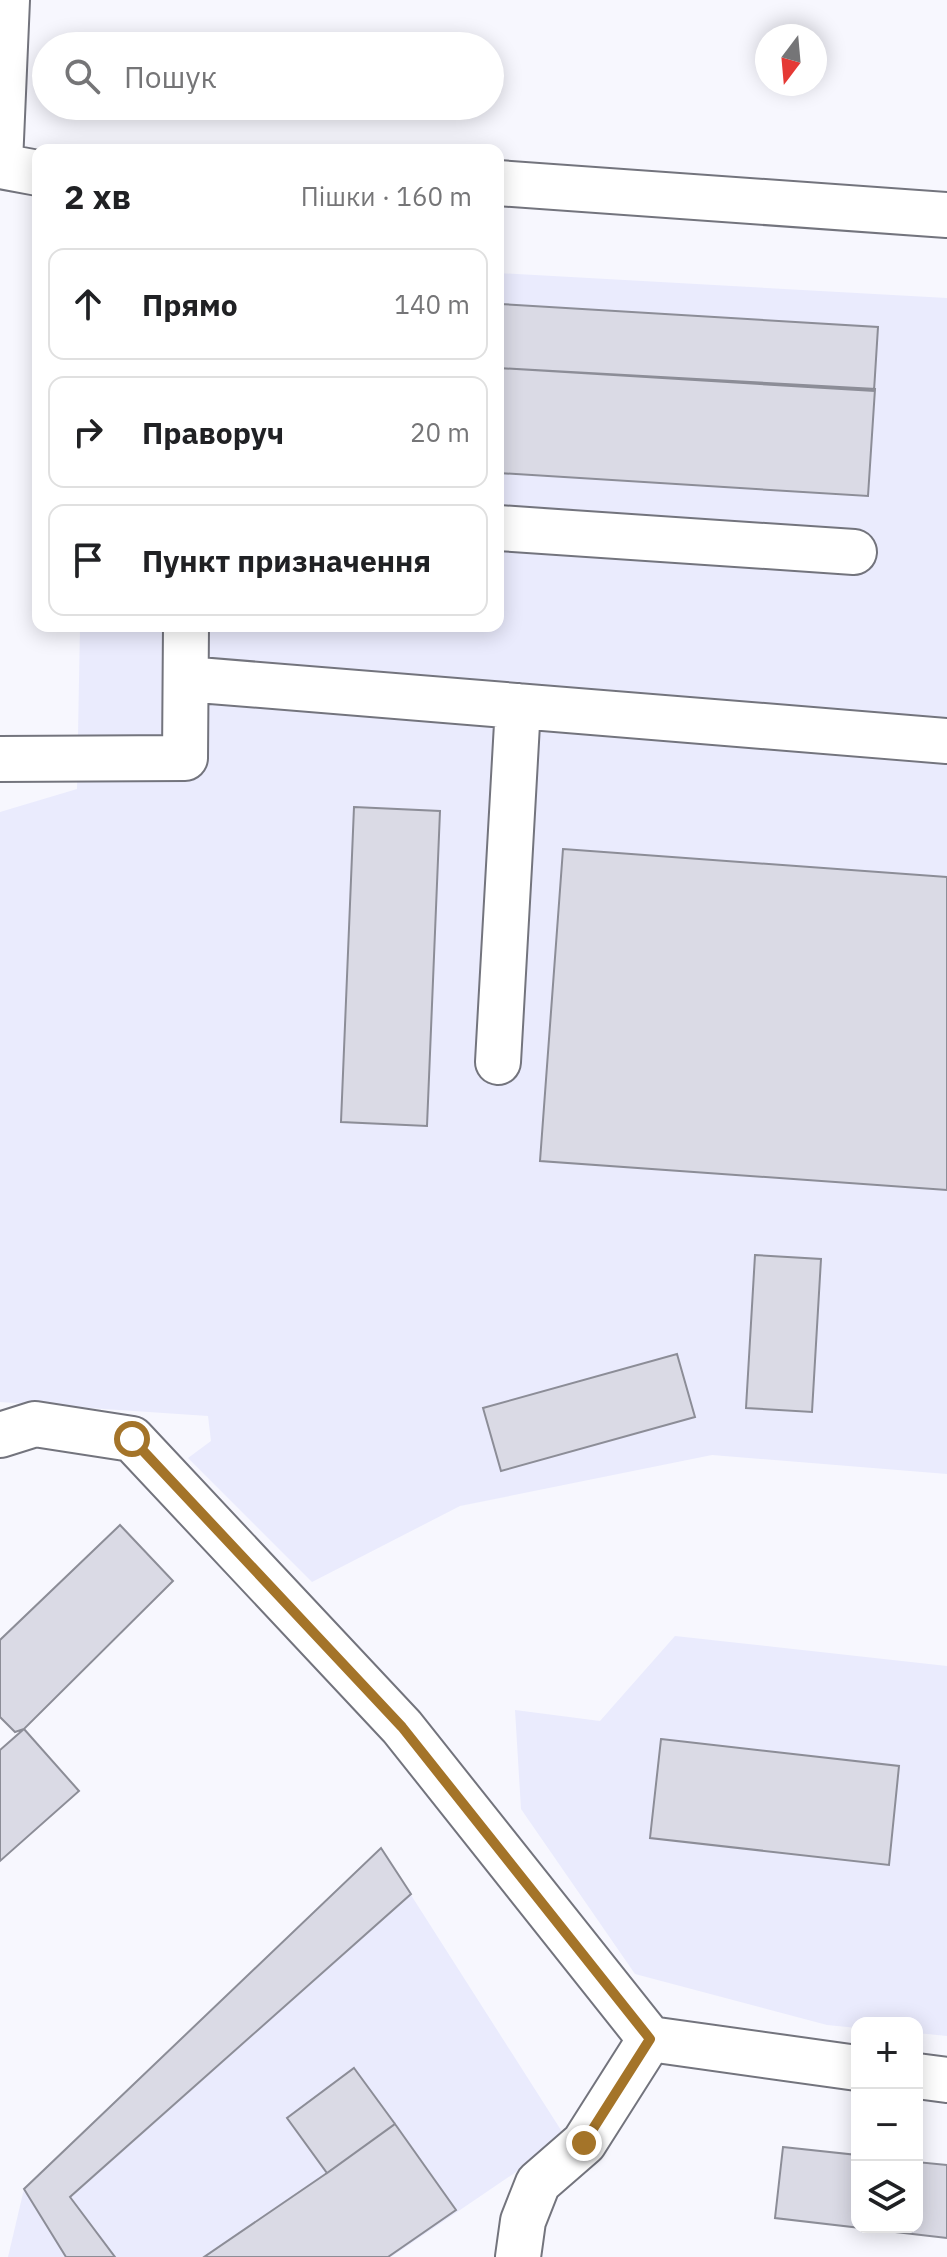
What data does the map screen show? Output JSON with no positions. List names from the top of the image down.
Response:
{
  "north": "bottom",
  "page": {
    "search": "Пошук",
    "heading": ["2 хв", "Пішки · 160 m"],
    "list": [
      ["Прямо", "140 m"],
      ["Праворуч", "20 m"],
      "Пункт призначення"
    ],
    "map_buttons": ["+", "−"]
  }
}
